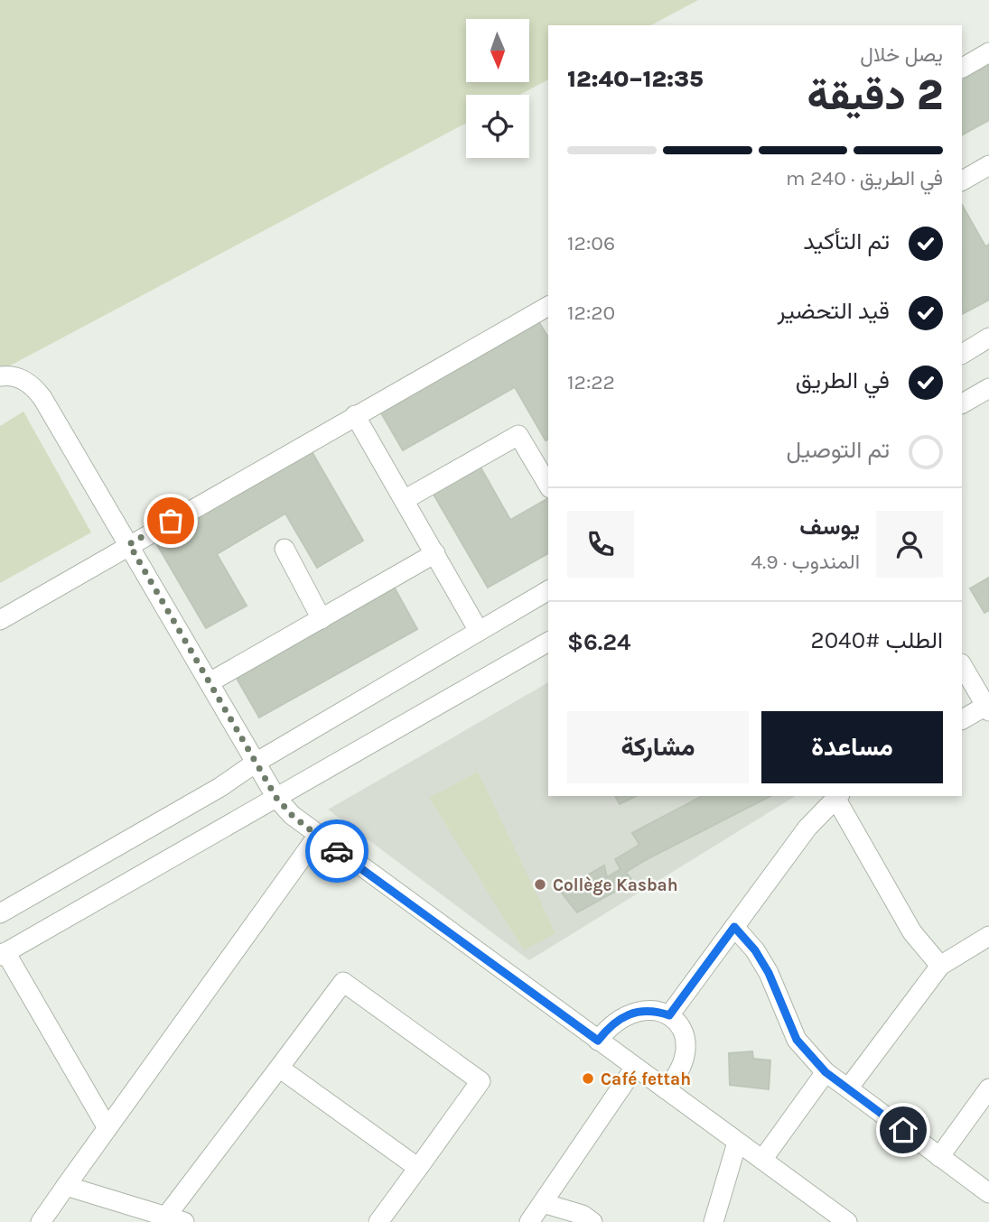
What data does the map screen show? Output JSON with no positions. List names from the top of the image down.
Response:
{
  "places": ["Collège Kasbah", "Café fettah"],
  "north": "bottom",
  "page": {
    "heading": ["2 دقيقة", "يصل خلال", "12:35–12:40"],
    "panel": [
      "يوسف",
      "المندوب · 4.9",
      "الطلب #2040",
      "$6.24"
    ],
    "bar": "في الطريق · 240 m",
    "list": [
      ["تم التأكيد", "12:06"],
      ["قيد التحضير", "12:20"],
      ["في الطريق", "12:22"],
      "تم التوصيل"
    ],
    "buttons": ["مساعدة", "مشاركة"]
  }
}
